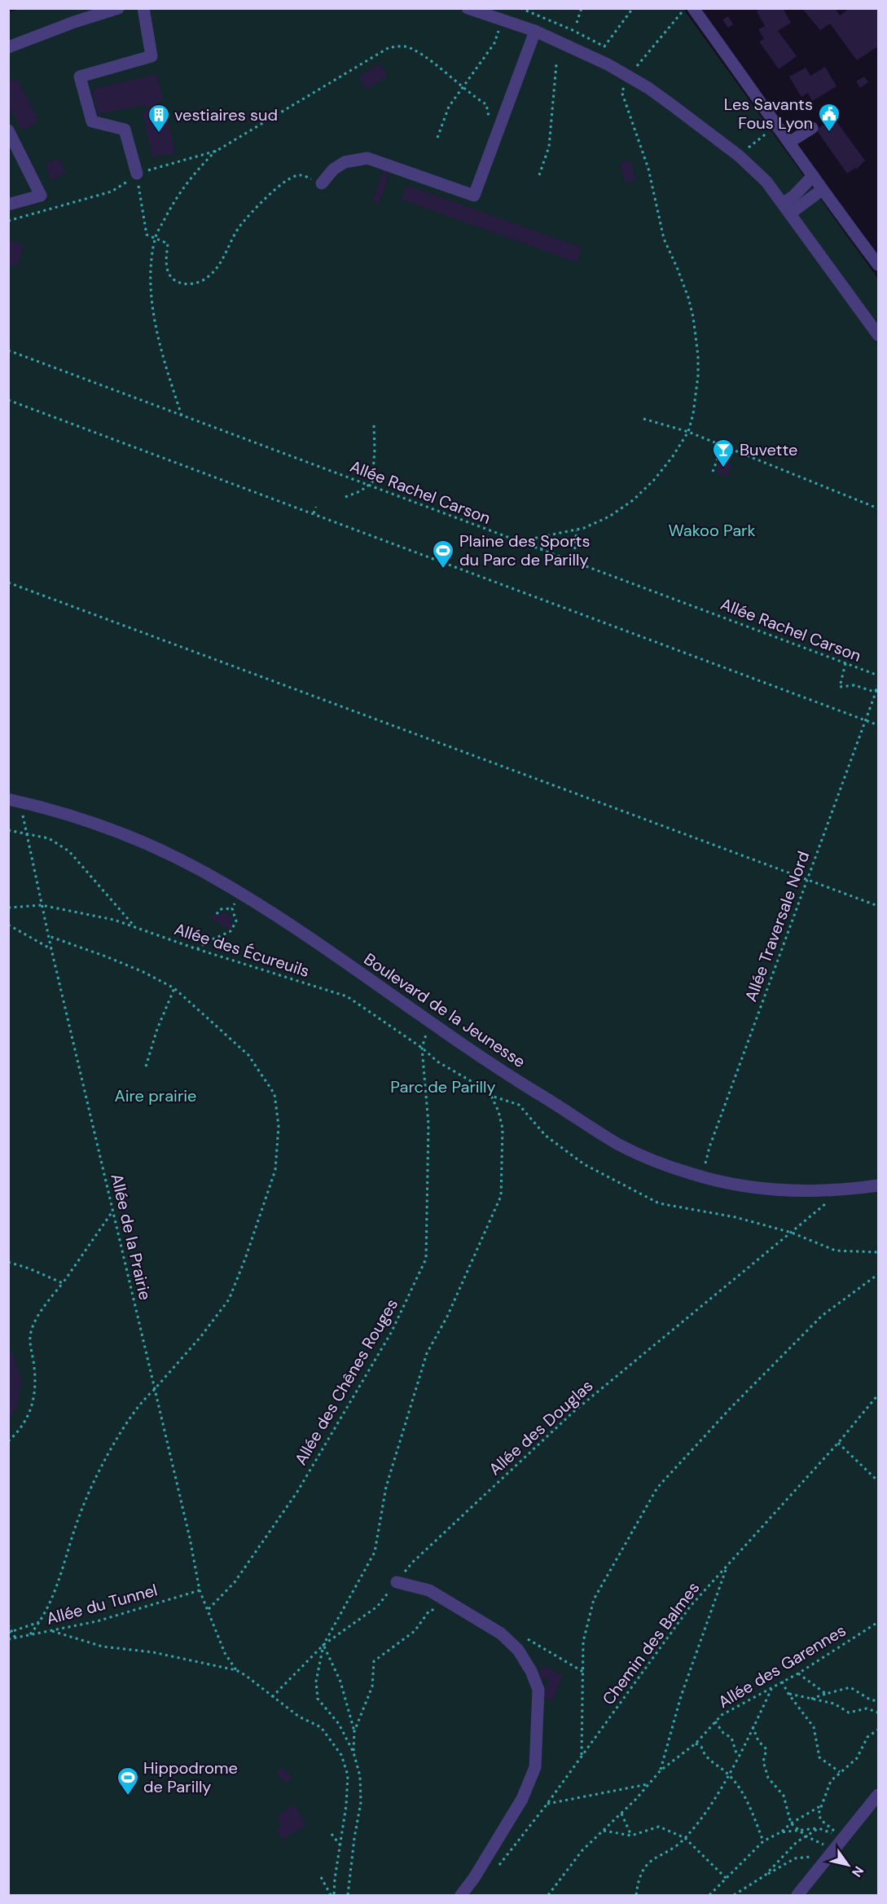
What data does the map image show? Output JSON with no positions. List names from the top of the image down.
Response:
{
  "streets": {
    "street": ["Boulevard de la Jeunesse"],
    "path": [
      "Allée Rachel Carson",
      "Allée Traversale Nord",
      "Allée des Écureuils",
      "Allée de la Prairie",
      "Allée des Chênes Rouges",
      "Allée des Douglas",
      "Allée du Tunnel",
      "Chemin des Balmes",
      "Allée des Garennes"
    ]
  },
  "crossings": [
    ["Allée Traversale Nord", "Boulevard de la Jeunesse"],
    ["Allée des Écureuils", "Allée de la Prairie"],
    ["Allée des Écureuils", "Allée des Chênes Rouges"],
    ["Boulevard de la Jeunesse", "Allée de la Prairie"],
    ["Boulevard de la Jeunesse", "Allée des Chênes Rouges"],
    ["Boulevard de la Jeunesse", "Allée des Douglas"],
    ["Allée de la Prairie", "Allée des Chênes Rouges"],
    ["Allée de la Prairie", "Allée du Tunnel"]
  ],
  "parks": ["Wakoo Park", "Parc de Parilly", "Aire prairie"],
  "places": {
    "public building": ["Les Savants Fous Lyon"],
    "building": ["vestiaires sud"],
    "bar": ["Buvette"],
    "sports": ["Plaine des Sports du Parc de Parilly", "Hippodrome de Parilly"]
  },
  "north": "bottom right"
}
